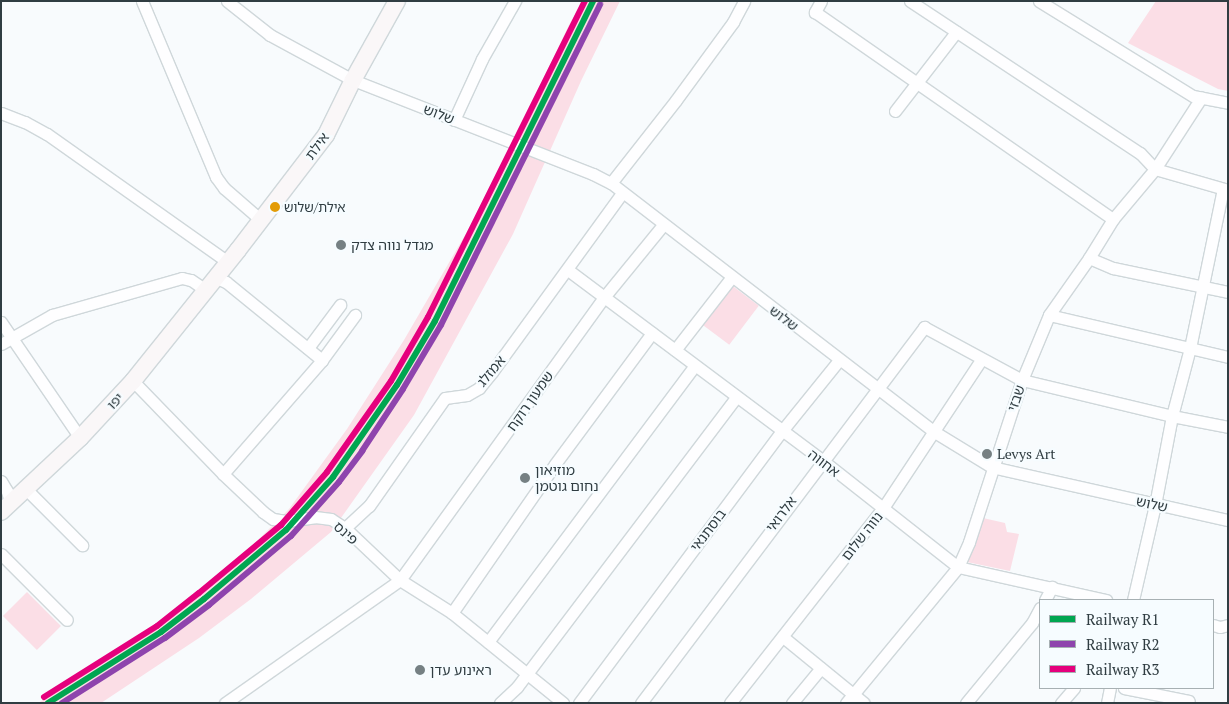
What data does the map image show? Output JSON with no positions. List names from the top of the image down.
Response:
{
  "streets": {
    "street": [
      "שלוש",
      "אילת",
      "אמזלג",
      "שבזי",
      "יפו",
      "שמעון רוקח",
      "אחווה",
      "אלרואי",
      "בוסתנאי",
      "פינס",
      "נווה שלום"
    ]
  },
  "crossings": [
    ["שלוש", "אילת"],
    ["שלוש", "אמזלג"],
    ["שלוש", "שבזי"],
    ["שלוש", "שמעון רוקח"],
    ["שלוש", "אלרואי"],
    ["שלוש", "בוסתנאי"],
    ["שלוש", "נווה שלום"],
    ["אילת", "יפו"],
    ["אמזלג", "אחווה"],
    ["אמזלג", "פינס"],
    ["שבזי", "אחווה"],
    ["יפו", "פינס"],
    ["שמעון רוקח", "אחווה"],
    ["שמעון רוקח", "פינס"],
    ["אחווה", "אלרואי"],
    ["אחווה", "בוסתנאי"],
    ["אחווה", "נווה שלום"],
    ["אלרואי", "נווה שלום"]
  ],
  "places": [
    "אילת/שלוש",
    "מגדל נווה צדק",
    "Levys Art",
    "מוזיאון נחום גוטמן",
    "ראינוע עדן"
  ],
  "lines": ["rail line R1", "rail line R3", "rail line R2"],
  "legend": ["Railway R1", "Railway R2", "Railway R3"]
}
